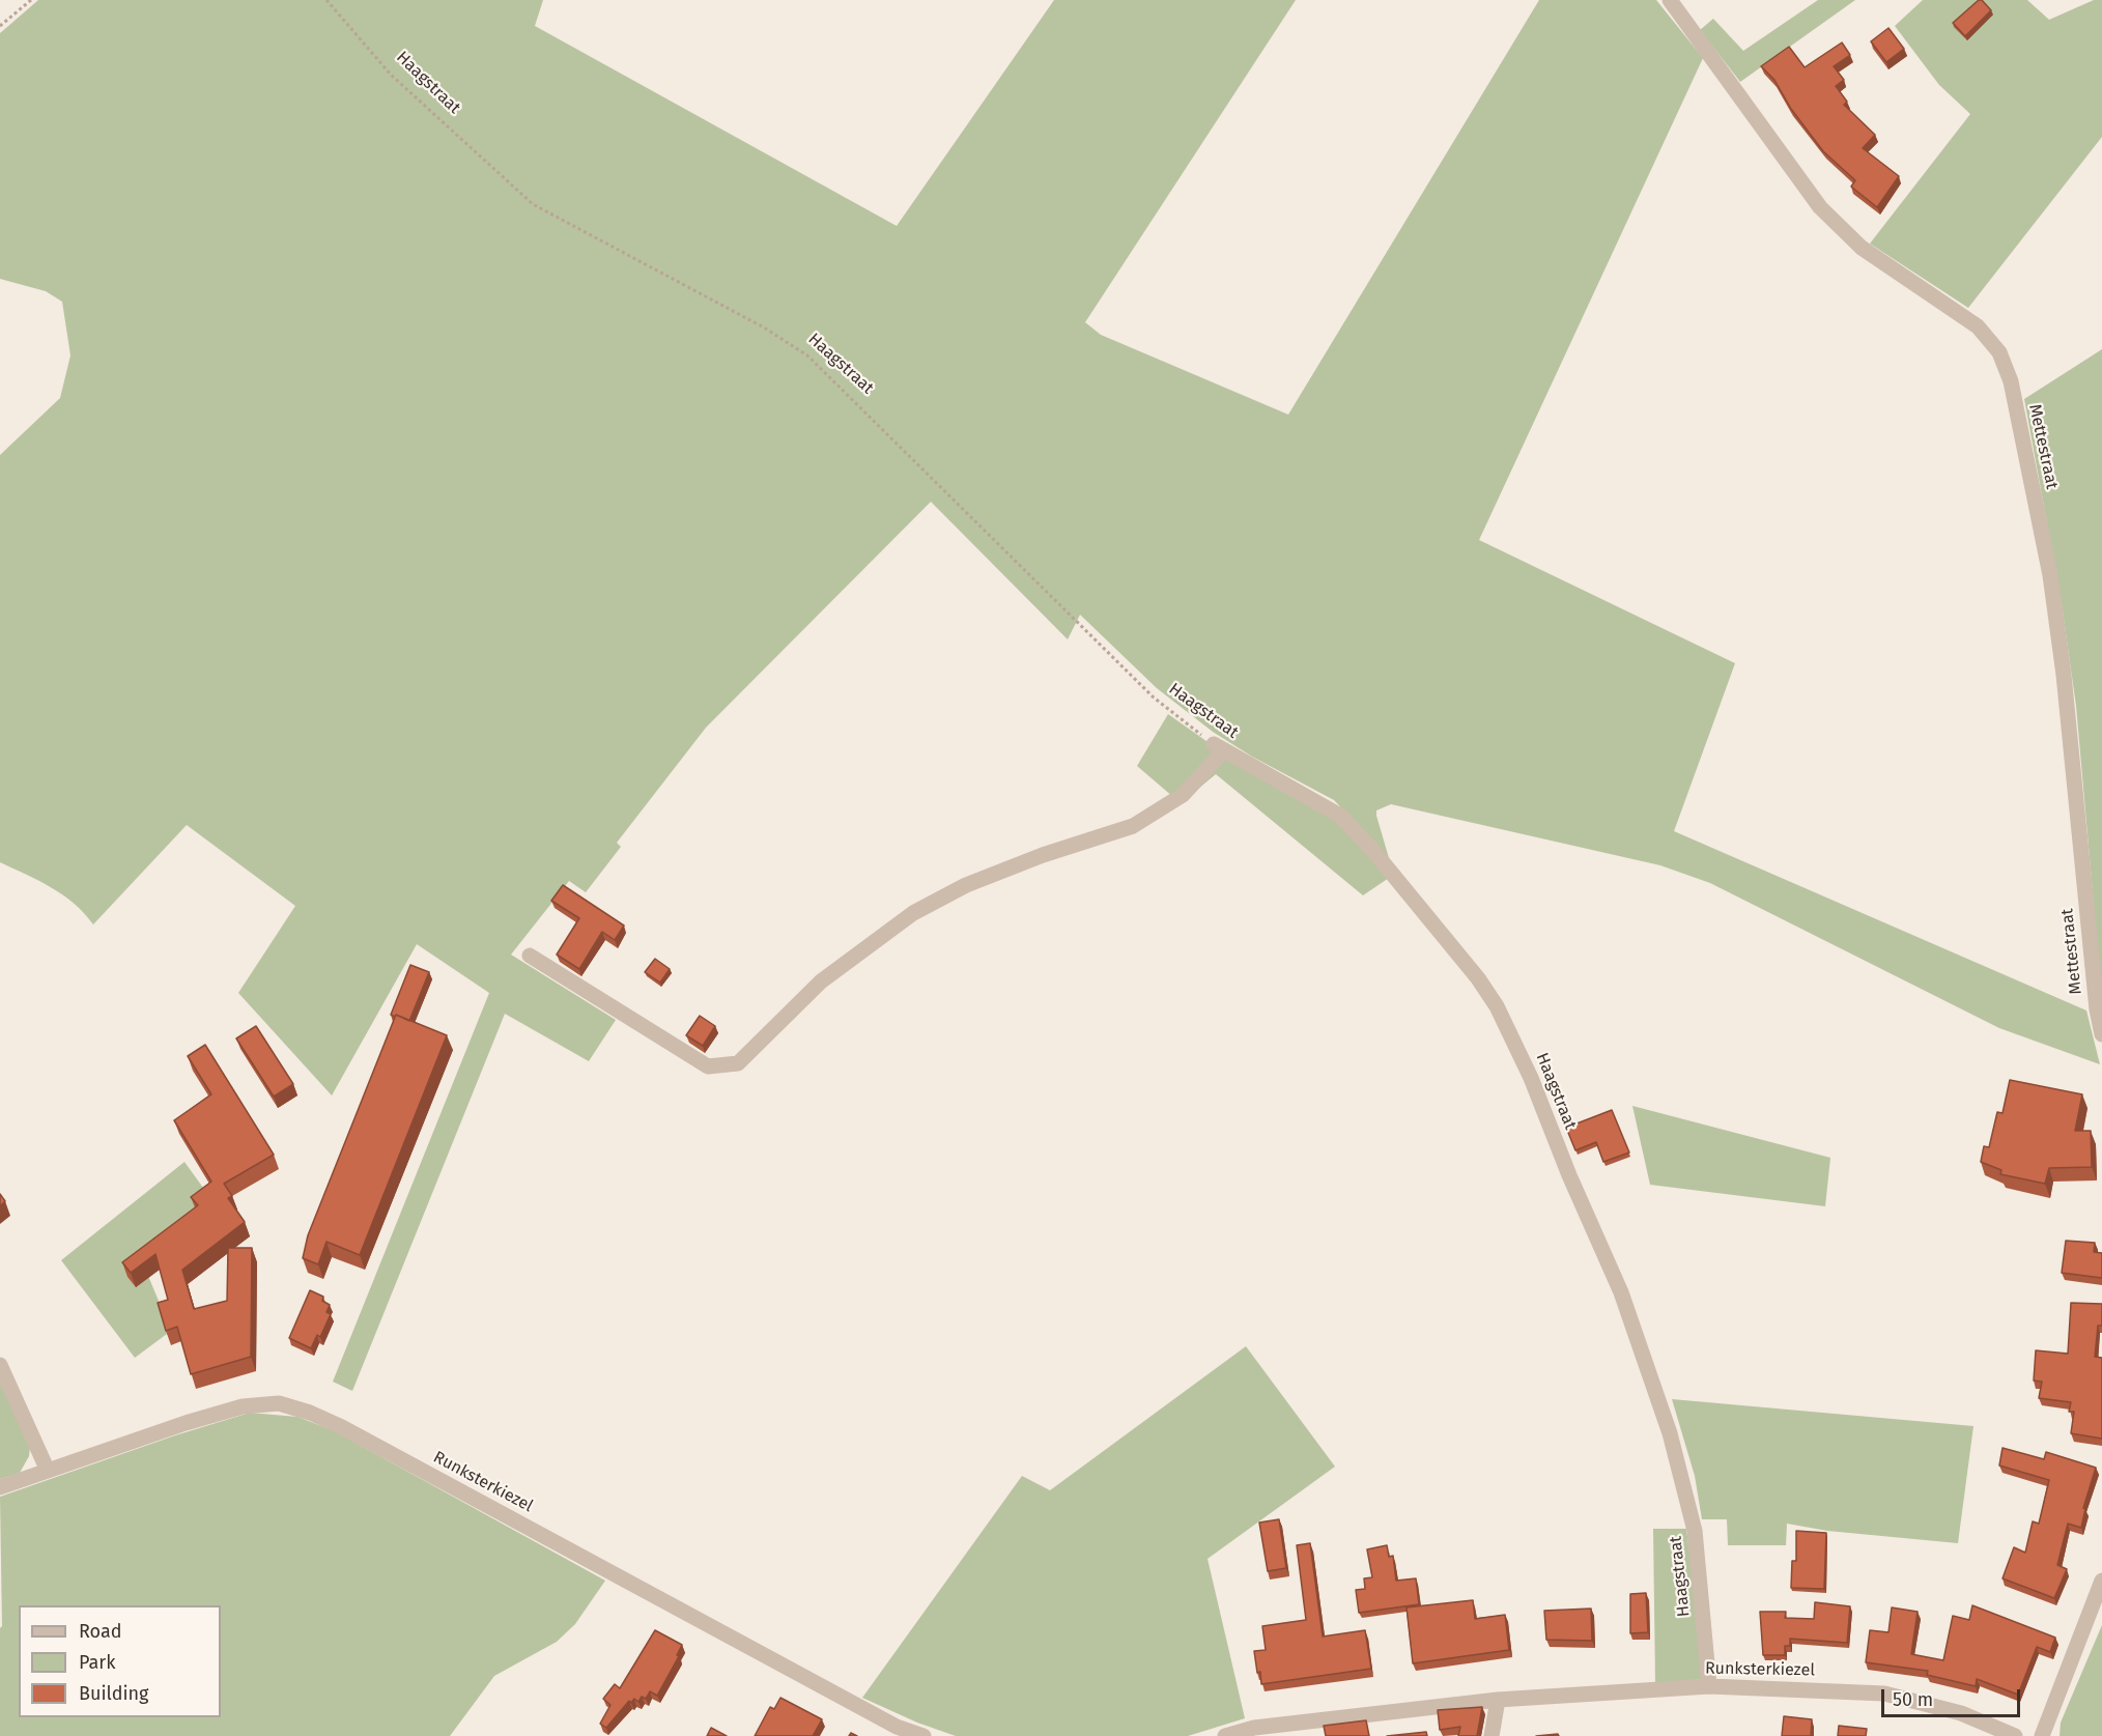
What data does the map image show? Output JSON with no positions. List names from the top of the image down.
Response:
{
  "streets": {
    "street": ["Haagstraat", "Mettestraat", "Runksterkiezel"]
  },
  "crossings": [
    ["Haagstraat", "Runksterkiezel"]
  ],
  "legend": ["Road", "Park", "Building"],
  "scale_bar": "50 m"
}
